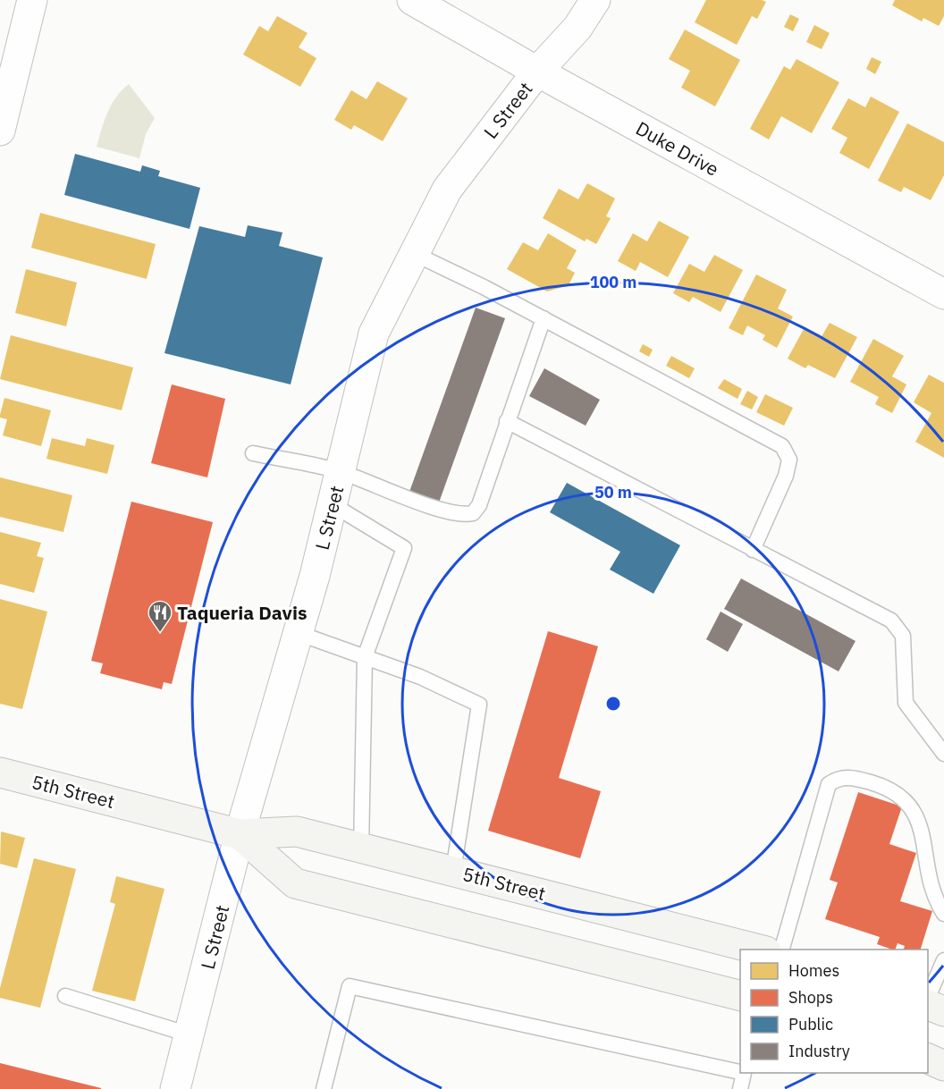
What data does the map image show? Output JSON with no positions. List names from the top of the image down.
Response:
{
  "streets": {
    "main road": ["5th Street"],
    "street": ["L Street", "Duke Drive"]
  },
  "crossings": [
    ["L Street", "Duke Drive"],
    ["L Street", "5th Street"]
  ],
  "places": {
    "restaurant": ["Taqueria Davis"]
  },
  "legend": [
    "Homes",
    "Shops",
    "Public",
    "Industry"
  ],
  "rings": ["100 m", "50 m"]
}
